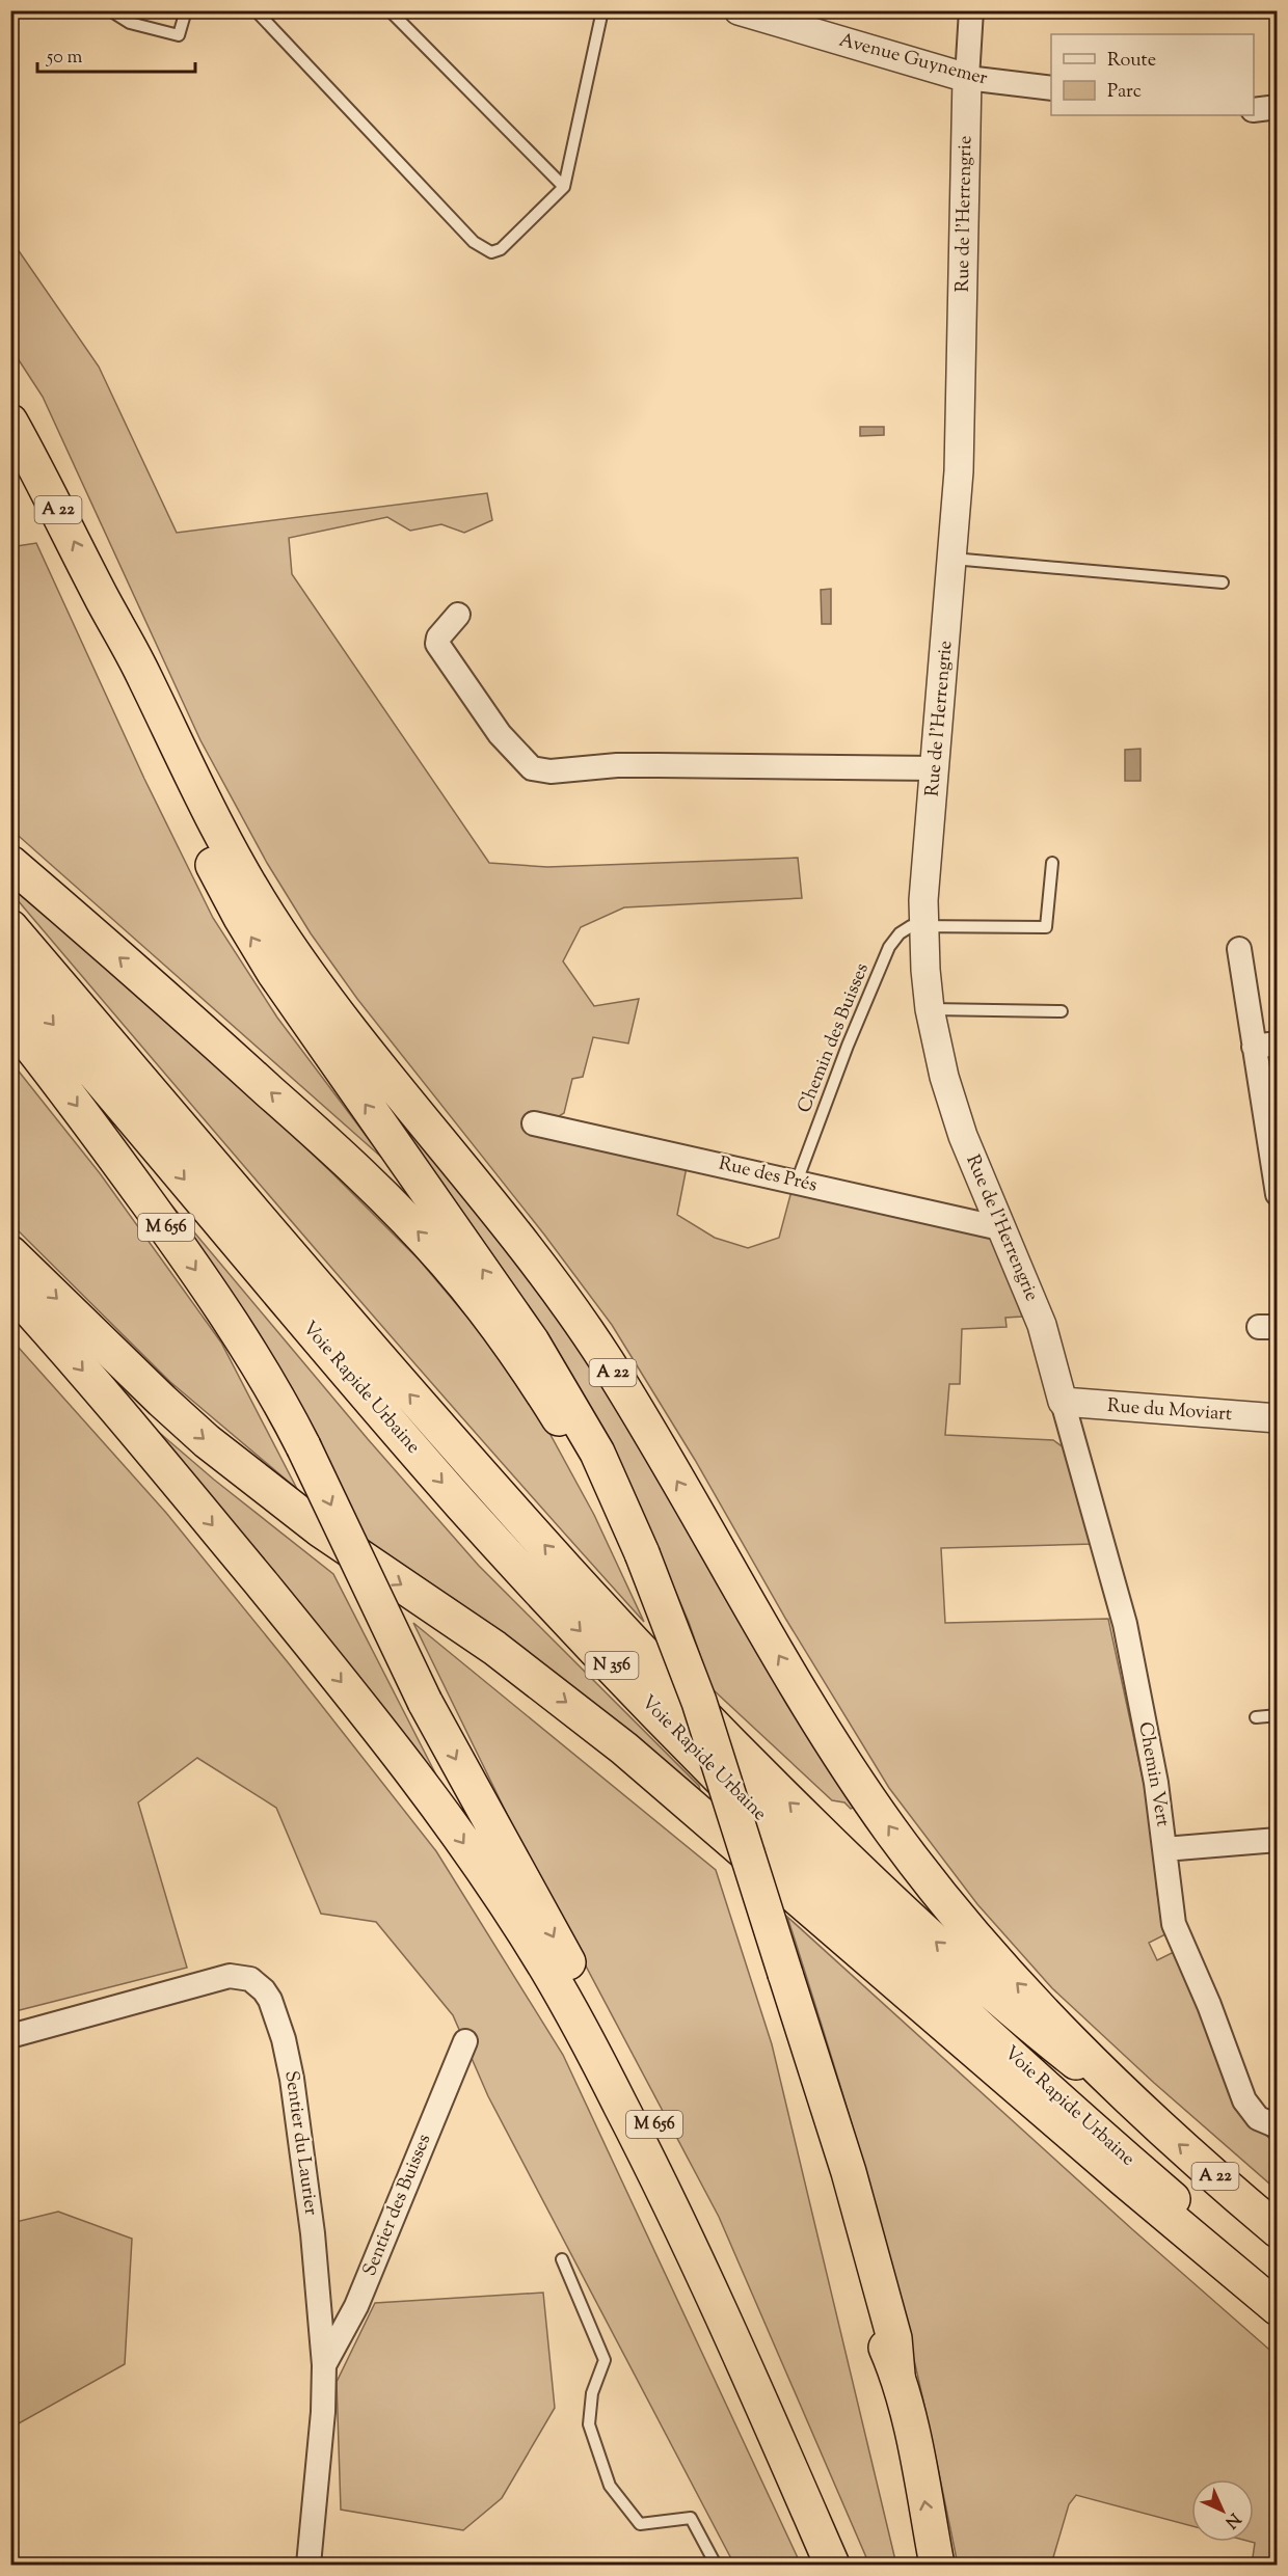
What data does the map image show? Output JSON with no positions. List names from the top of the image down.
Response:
{
  "streets": {
    "highway": [
      "A 22",
      "M 656",
      "Voie Rapide Urbaine",
      "N 356"
    ],
    "street": [
      "Avenue Guynemer",
      "Rue de l'Herrengrie",
      "Rue des Prés",
      "Rue du Moviart",
      "Chemin Vert",
      "Sentier du Laurier",
      "Sentier des Buisses"
    ],
    "lane": ["Chemin des Buisses"]
  },
  "crossings": [
    ["Avenue Guynemer", "Rue de l'Herrengrie"],
    ["Rue de l'Herrengrie", "Chemin des Buisses"],
    ["Rue de l'Herrengrie", "Rue des Prés"],
    ["Rue de l'Herrengrie", "Rue du Moviart"],
    ["Rue de l'Herrengrie", "Chemin Vert"],
    ["A 22", "Voie Rapide Urbaine"],
    ["Chemin des Buisses", "Rue des Prés"],
    ["Rue du Moviart", "Chemin Vert"],
    ["Sentier du Laurier", "Sentier des Buisses"]
  ],
  "legend": ["Route", "Parc"],
  "scale_bar": "50 m",
  "north": "bottom right"
}
